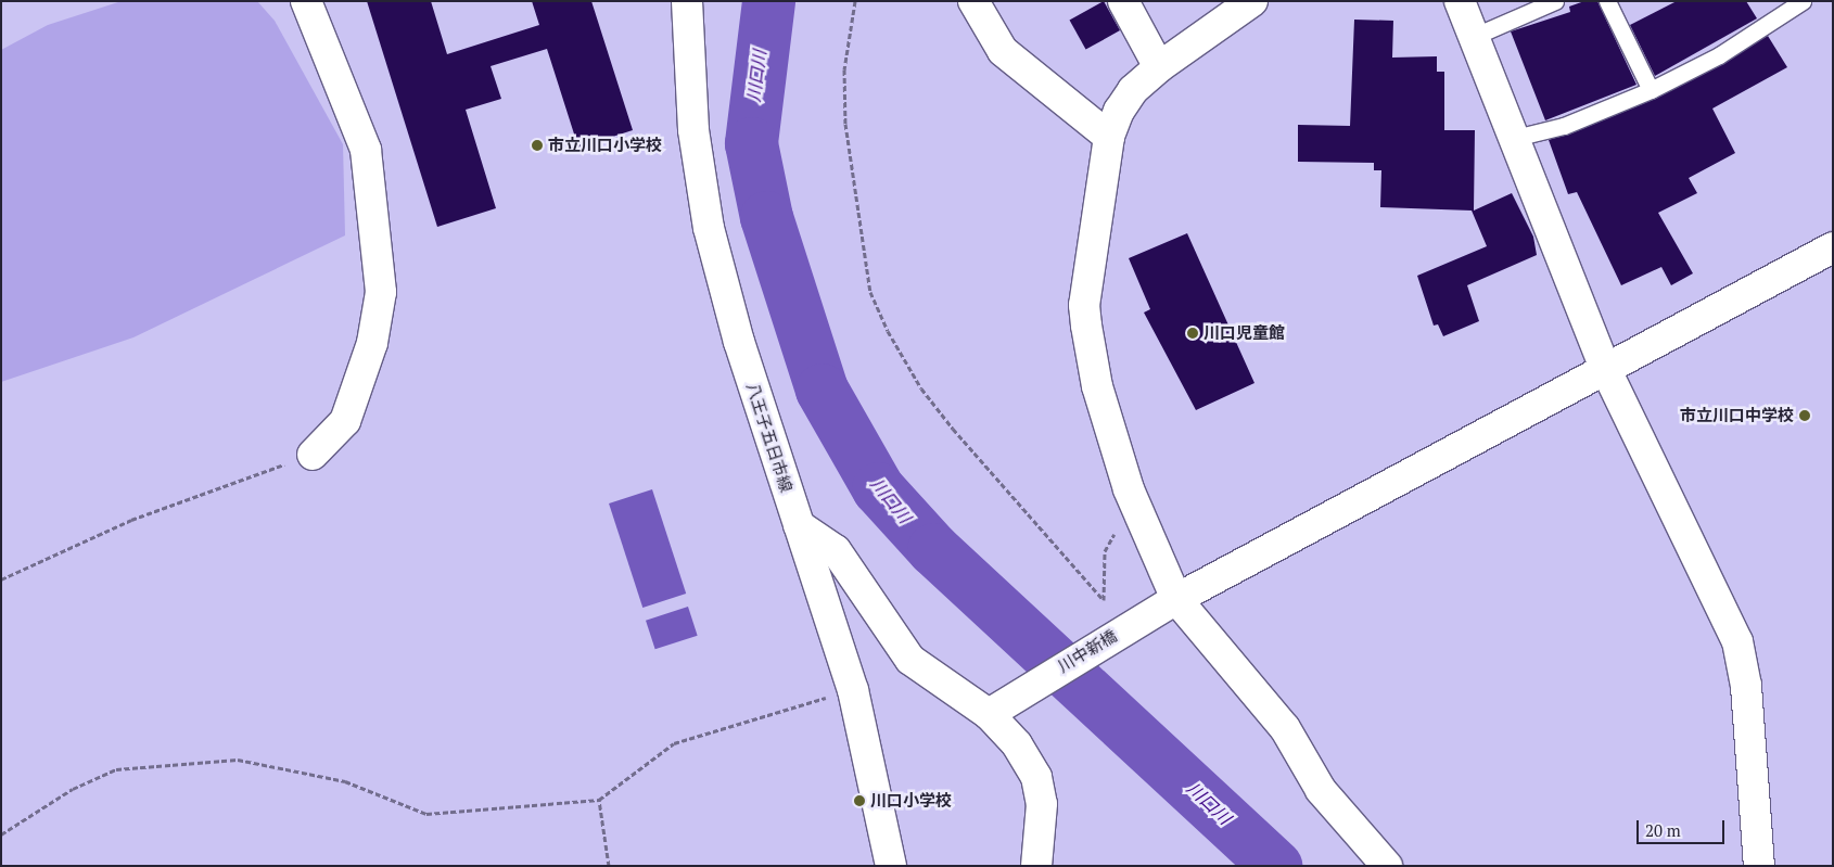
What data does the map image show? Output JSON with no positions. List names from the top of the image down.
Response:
{
  "streets": {
    "street": ["八王子五日市線", "川中新橋"]
  },
  "water": ["川口川"],
  "places": [
    "市立川口小学校",
    "川口児童館",
    "市立川口中学校",
    "川口小学校"
  ],
  "scale_bar": "20 m"
}
